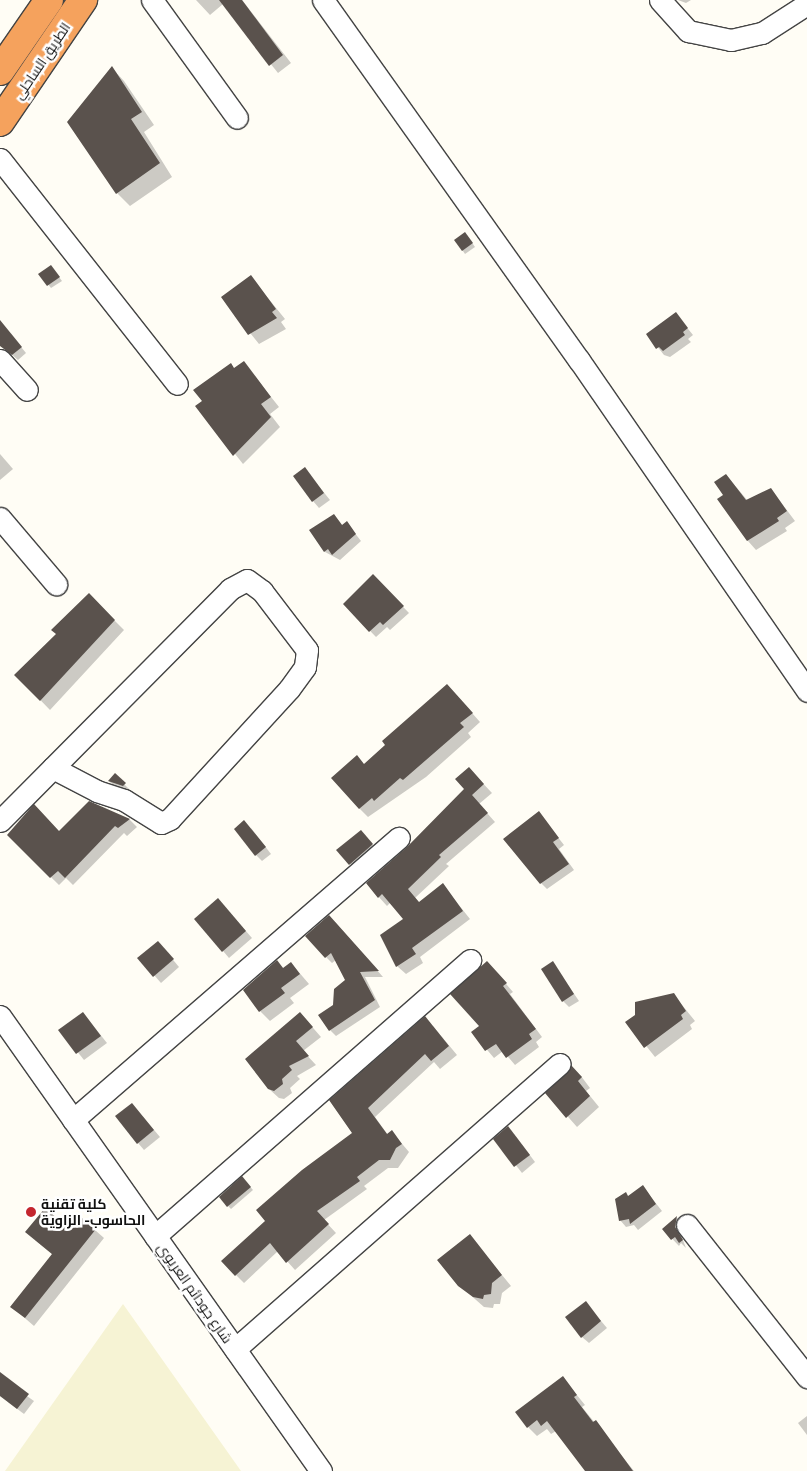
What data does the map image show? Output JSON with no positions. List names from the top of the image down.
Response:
{
  "streets": {
    "highway": ["الطريق الساحلي"],
    "street": ["شارع جودائم العريوي"]
  },
  "places": ["كلية تقنية الحاسوب- الزاوية"]
}
